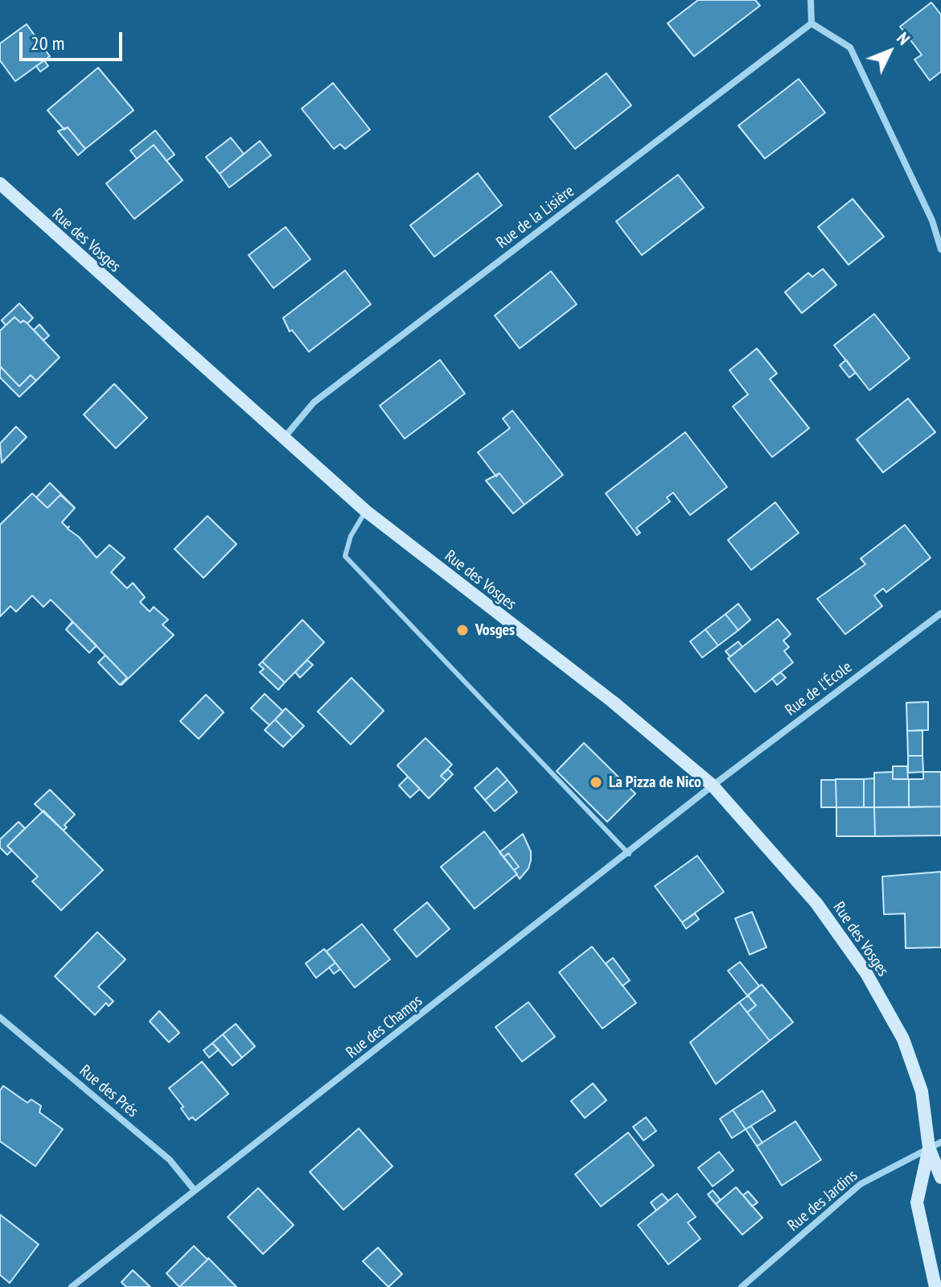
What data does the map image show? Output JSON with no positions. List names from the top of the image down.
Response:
{
  "streets": {
    "main road": ["Rue des Vosges"],
    "street": [
      "Rue de la Lisière",
      "Rue de l'École",
      "Rue des Champs",
      "Rue des Prés",
      "Rue des Jardins"
    ]
  },
  "crossings": [
    ["Rue de la Lisière", "Rue des Vosges"],
    ["Rue des Vosges", "Rue de l'École"],
    ["Rue des Vosges", "Rue des Champs"],
    ["Rue des Vosges", "Rue des Jardins"],
    ["Rue de l'École", "Rue des Champs"],
    ["Rue des Champs", "Rue des Prés"]
  ],
  "places": ["Vosges", "La Pizza de Nico"],
  "scale_bar": "20 m",
  "north": "top right"
}
